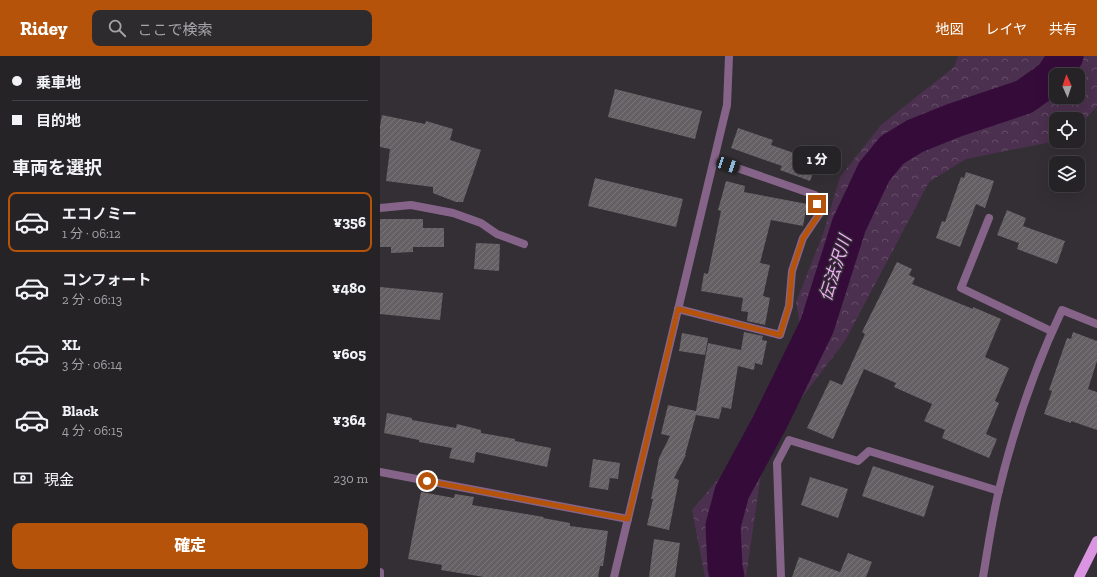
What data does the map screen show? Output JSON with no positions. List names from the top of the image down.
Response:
{
  "water": ["伝法沢川"],
  "north": "top",
  "page": {
    "header": "Ridey",
    "search": "ここで検索",
    "nav": ["地図", "レイヤ", "共有"],
    "banner": ["乗車地", "目的地"],
    "heading": "車両を選択",
    "bubble": "1 分",
    "list": [
      {
        "name": "エコノミー",
        "note": "1 分 · 06:12",
        "value": "¥356"
      },
      {
        "name": "コンフォート",
        "note": "2 分 · 06:13",
        "value": "¥480"
      },
      {
        "name": "XL",
        "note": "3 分 · 06:14",
        "value": "¥605"
      },
      {
        "name": "Black",
        "note": "4 分 · 06:15",
        "value": "¥364"
      }
    ],
    "pay": ["現金", "230 m"],
    "buttons": "確定"
  }
}
